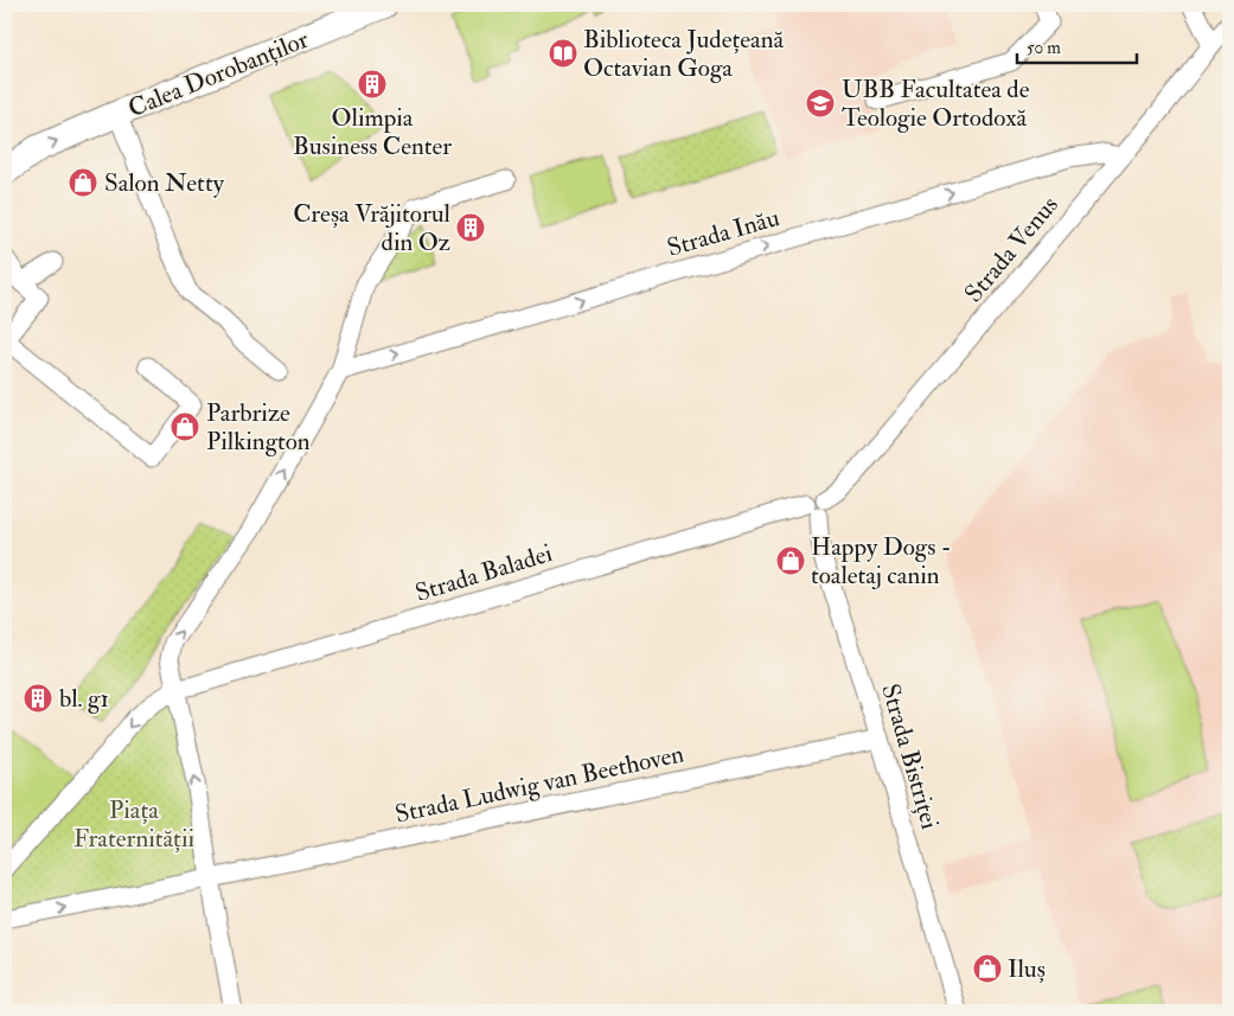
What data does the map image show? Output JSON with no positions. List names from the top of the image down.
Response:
{
  "streets": {
    "main road": ["Calea Dorobanților"],
    "street": [
      "Strada Inău",
      "Strada Venus",
      "Strada Baladei",
      "Strada Bistriței",
      "Strada Ludwig van Beethoven"
    ]
  },
  "crossings": [
    ["Strada Inău", "Strada Venus"],
    ["Strada Venus", "Strada Baladei"],
    ["Strada Baladei", "Strada Bistriței"],
    ["Strada Bistriței", "Strada Ludwig van Beethoven"]
  ],
  "one_way": ["Strada Inău"],
  "parks": ["Piața Fraternității"],
  "places": {
    "library": ["Biblioteca Județeană Octavian Goga"],
    "building": ["Olimpia Business Center", "Creșa Vrăjitorul din Oz", "bl. g1"],
    "school or university": ["UBB Facultatea de Teologie Ortodoxă"],
    "shop": [
      "Salon Netty",
      "Parbrize Pilkington",
      "Happy Dogs - toaletaj canin",
      "Iluș"
    ]
  },
  "scale_bar": "50 m"
}
